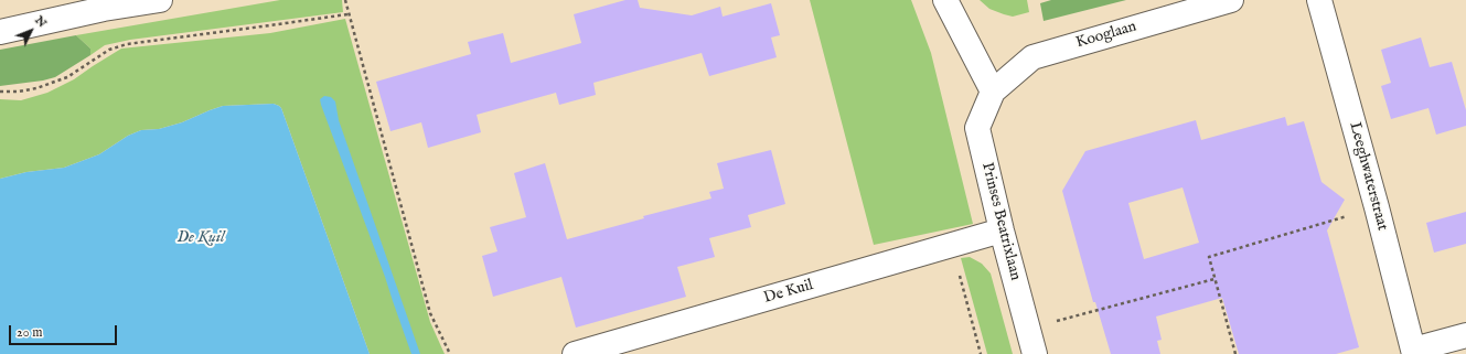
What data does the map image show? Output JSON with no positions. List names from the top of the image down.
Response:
{
  "streets": {
    "street": [
      "Kooglaan",
      "Leeghwaterstraat",
      "Prinses Beatrixlaan",
      "De Kuil"
    ]
  },
  "crossings": [
    ["Kooglaan", "Prinses Beatrixlaan"],
    ["Prinses Beatrixlaan", "De Kuil"]
  ],
  "water": ["De Kuil"],
  "scale_bar": "20 m",
  "north": "top right"
}
